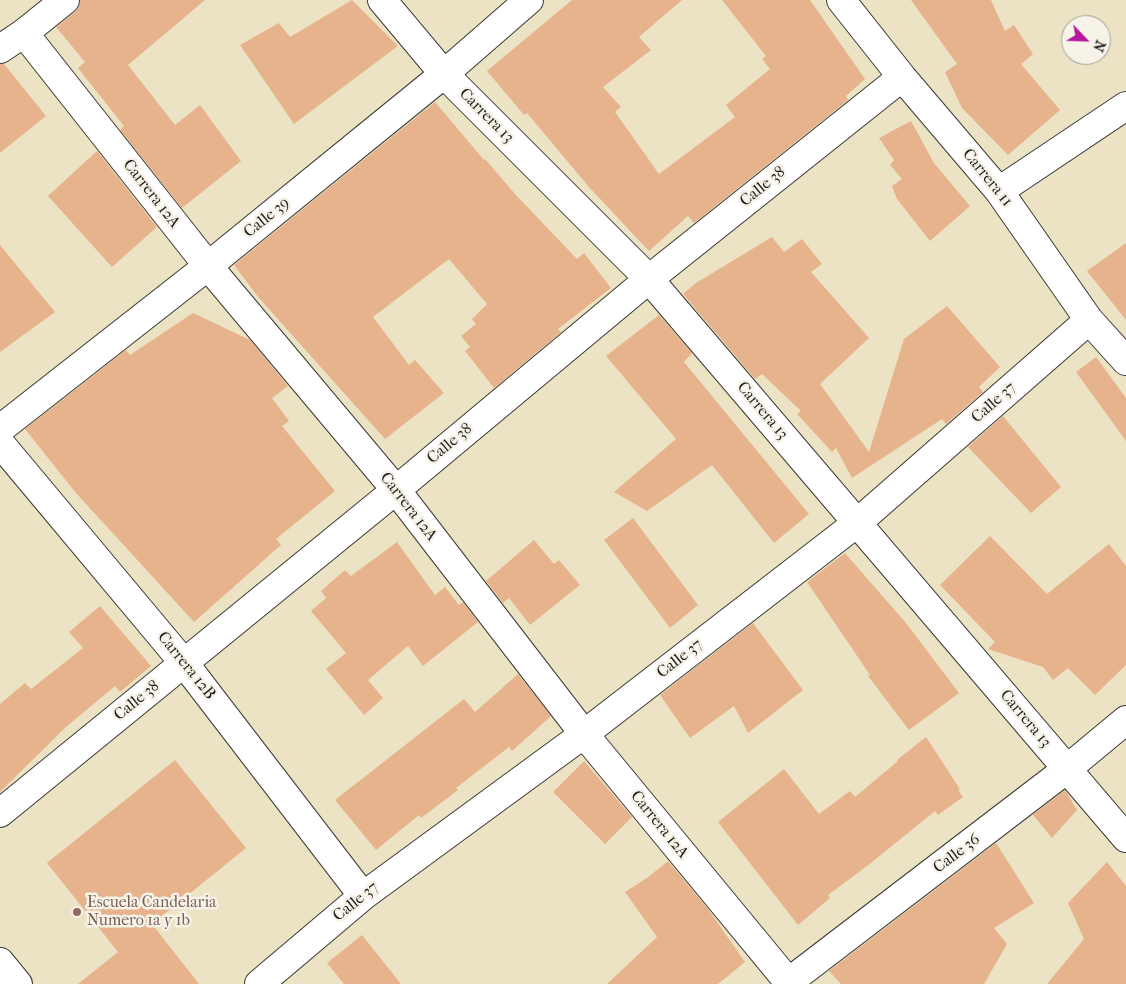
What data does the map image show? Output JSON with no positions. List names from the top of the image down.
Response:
{
  "streets": {
    "street": [
      "Carrera 13",
      "Carrera 11",
      "Calle 38",
      "Carrera 12A",
      "Calle 39",
      "Calle 37",
      "Carrera 12B",
      "Calle 36"
    ]
  },
  "crossings": [
    ["Carrera 13", "Calle 38"],
    ["Carrera 13", "Calle 39"],
    ["Carrera 13", "Calle 37"],
    ["Carrera 13", "Calle 36"],
    ["Carrera 11", "Calle 38"],
    ["Carrera 11", "Calle 37"],
    ["Calle 38", "Carrera 12A"],
    ["Calle 38", "Carrera 12B"],
    ["Carrera 12A", "Calle 39"],
    ["Carrera 12A", "Calle 37"],
    ["Carrera 12A", "Calle 36"],
    ["Calle 37", "Carrera 12B"]
  ],
  "places": ["Escuela Candelaria Numero 1a y 1b"],
  "north": "bottom right"
}
